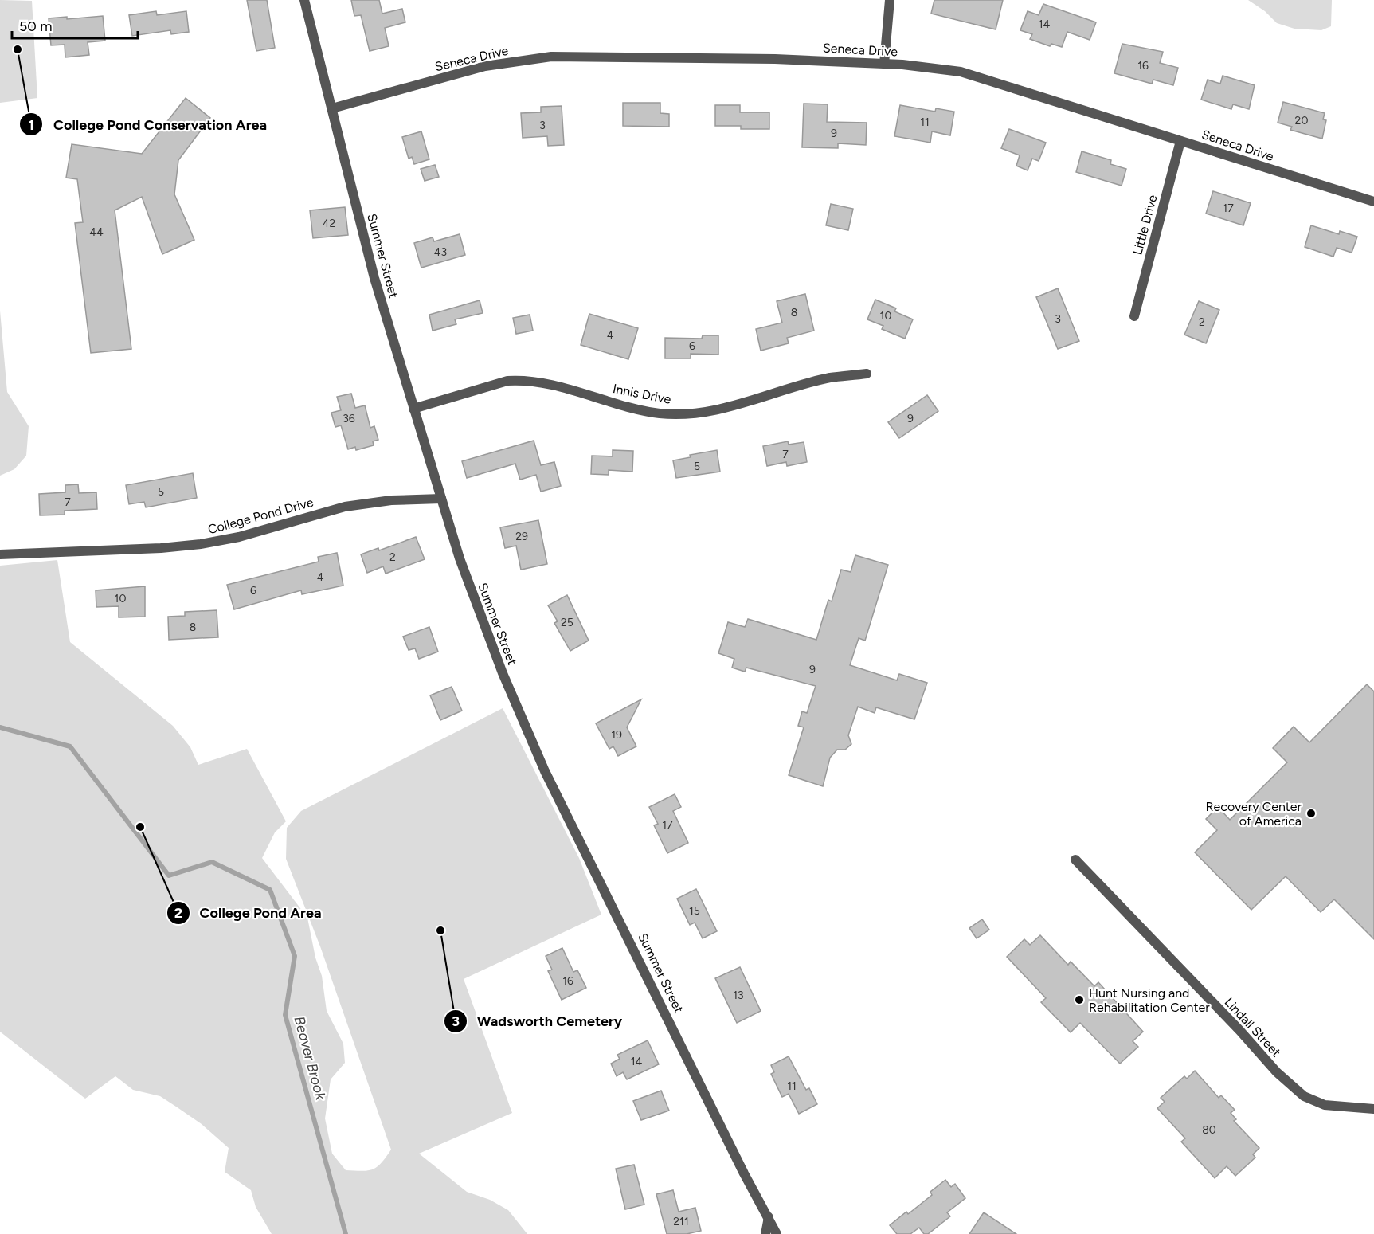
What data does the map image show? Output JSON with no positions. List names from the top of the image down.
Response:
{
  "streets": {
    "street": [
      "Seneca Drive",
      "Little Drive",
      "Summer Street",
      "Innis Drive",
      "College Pond Drive",
      "Lindall Street"
    ]
  },
  "crossings": [
    ["Seneca Drive", "Little Drive"],
    ["Seneca Drive", "Summer Street"],
    ["Summer Street", "Innis Drive"],
    ["Summer Street", "College Pond Drive"]
  ],
  "water": ["Beaver Brook"],
  "places": [
    "College Pond Conservation Area",
    "Recovery Center of America",
    "College Pond Area",
    "Wadsworth Cemetery",
    "Hunt Nursing and Rehabilitation Center"
  ],
  "house_numbers": [
    "14",
    "16",
    "20",
    "11",
    "3",
    "9",
    "17",
    "42",
    "44",
    "43",
    "8",
    "10",
    "3",
    "2",
    "4",
    "6",
    "36",
    "9",
    "7",
    "5",
    "5",
    "7",
    "29",
    "2",
    "4",
    "6",
    "10",
    "25",
    "8",
    "9",
    "19",
    "17",
    "15",
    "16",
    "13",
    "14",
    "11",
    "80",
    "211"
  ],
  "scale_bar": "50 m"
}
